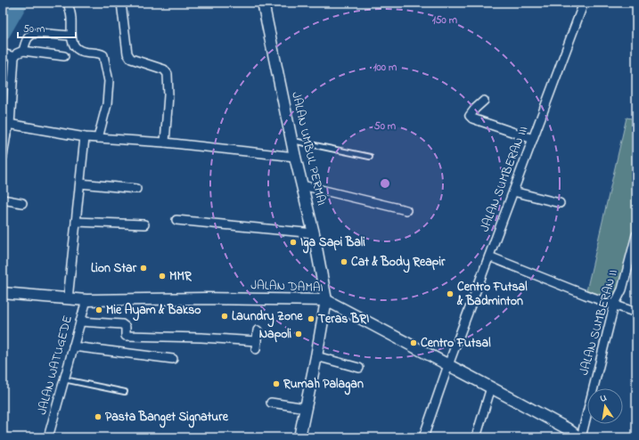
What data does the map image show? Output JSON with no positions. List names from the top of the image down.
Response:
{
  "streets": {
    "main road": ["JALAN UMBUL PERMAI", "JALAN DAMAI"],
    "street": ["JALAN SUMBERAN III", "JALAN SUMBERAN II", "JALAN WATUGEDE"]
  },
  "crossings": [
    ["JALAN UMBUL PERMAI", "JALAN DAMAI"],
    ["JALAN SUMBERAN III", "JALAN DAMAI"],
    ["JALAN DAMAI", "JALAN SUMBERAN II"],
    ["JALAN DAMAI", "JALAN WATUGEDE"]
  ],
  "places": [
    "Iga Sapi Bali",
    "Cat & Body Reapir",
    "Lion Star",
    "MMR",
    "Centro Futsal & Badminton",
    "Mie Ayam & Bakso",
    "Laundry Zone",
    "Teras BRI",
    "Napoli",
    "Centro Futsal",
    "Rumah Palagan",
    "Pasta Banget Signature"
  ],
  "scale_bar": "50 m",
  "north": "top",
  "rings": ["150 m", "100 m", "50 m"]
}
